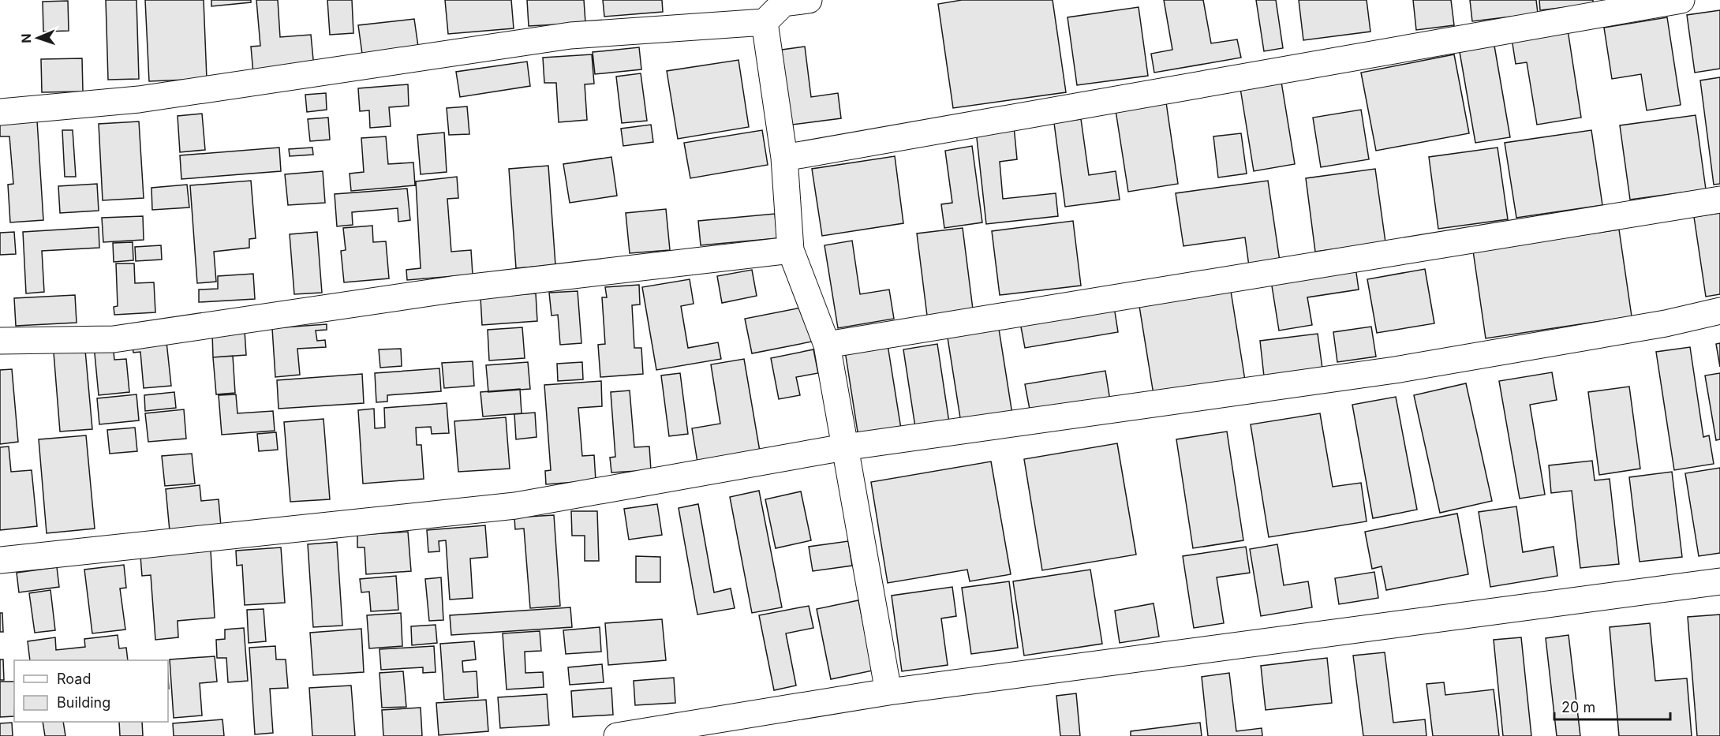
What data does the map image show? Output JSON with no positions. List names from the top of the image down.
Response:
{
  "legend": ["Road", "Building"],
  "scale_bar": "20 m",
  "north": "left"
}
